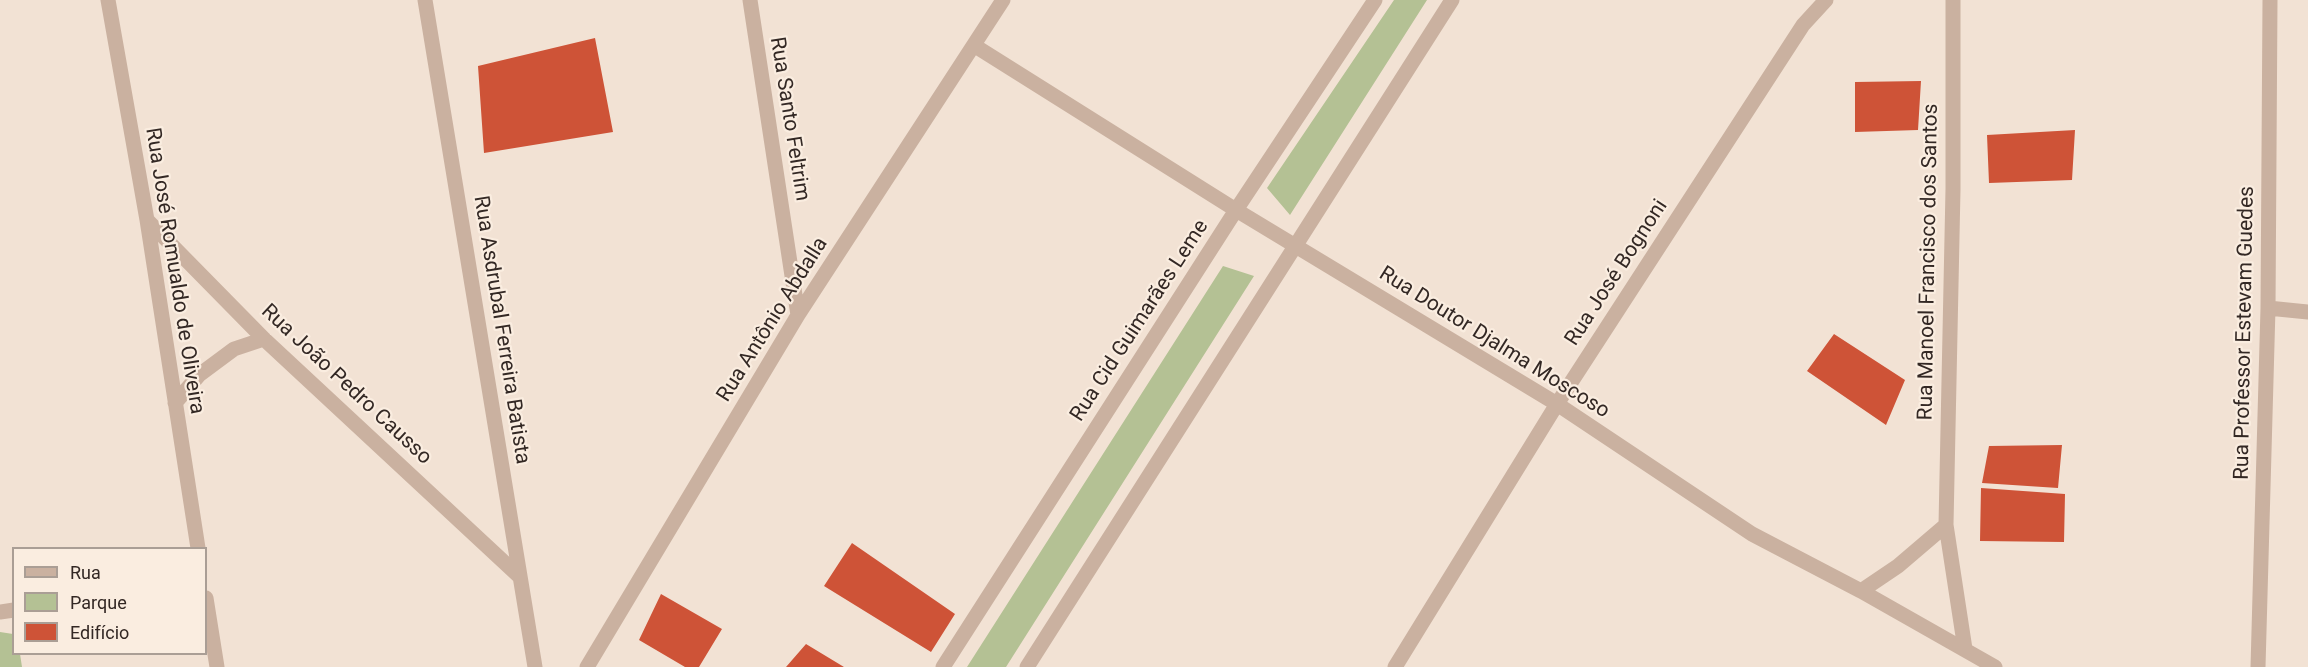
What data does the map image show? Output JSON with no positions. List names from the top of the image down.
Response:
{
  "streets": {
    "street": [
      "Rua Santo Feltrim",
      "Rua Manoel Francisco dos Santos",
      "Rua José Romualdo de Oliveira",
      "Rua José Bognoni",
      "Rua Antônio Abdalla",
      "Rua Cid Guimarães Leme",
      "Rua Asdrubal Ferreira Batista",
      "Rua Professor Estevam Guedes",
      "Rua Doutor Djalma Moscoso",
      "Rua João Pedro Causso"
    ]
  },
  "crossings": [
    ["Rua Santo Feltrim", "Rua Antônio Abdalla"],
    ["Rua Manoel Francisco dos Santos", "Rua Doutor Djalma Moscoso"],
    ["Rua José Romualdo de Oliveira", "Rua João Pedro Causso"],
    ["Rua José Bognoni", "Rua Doutor Djalma Moscoso"],
    ["Rua Antônio Abdalla", "Rua Doutor Djalma Moscoso"],
    ["Rua Cid Guimarães Leme", "Rua Doutor Djalma Moscoso"],
    ["Rua Asdrubal Ferreira Batista", "Rua João Pedro Causso"]
  ],
  "legend": ["Rua", "Parque", "Edifício"]
}
